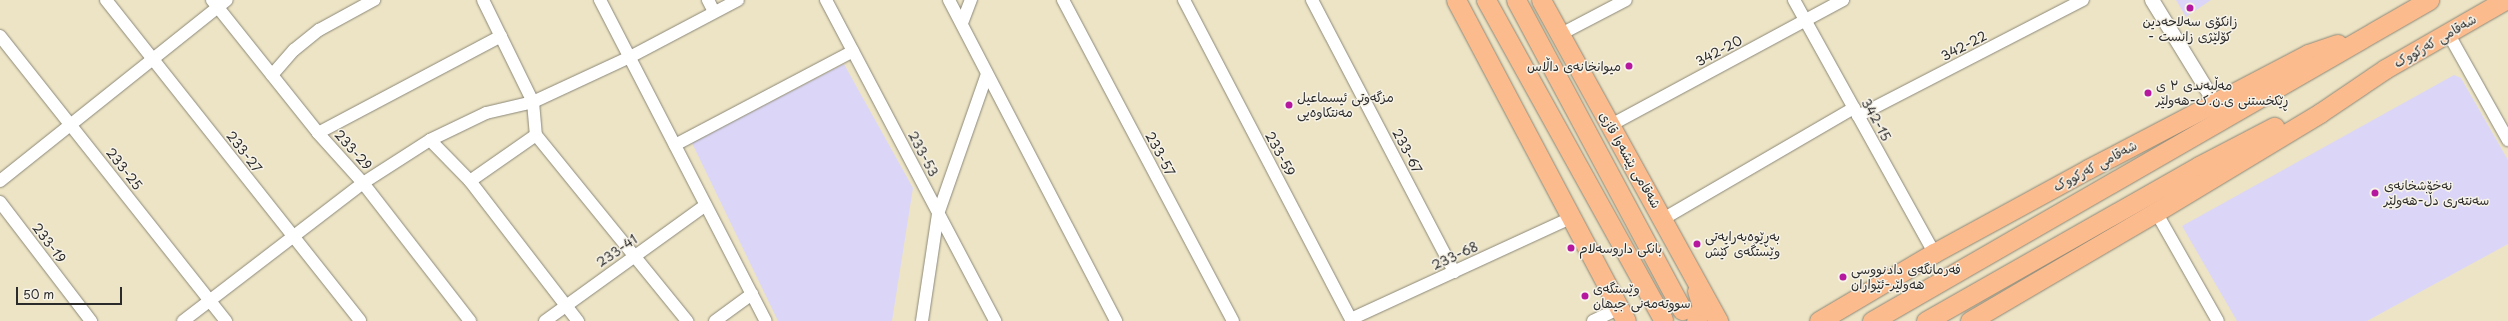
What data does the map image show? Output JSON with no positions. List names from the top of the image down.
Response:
{
  "streets": {
    "highway": ["شەقامی کەرکووک", "شەقامی پێشەوا قازی"],
    "street": [
      "342-22",
      "342-20",
      "342-15",
      "233-29",
      "233-67",
      "233-27",
      "233-53",
      "233-57",
      "233-59",
      "233-25",
      "233-19",
      "233-41",
      "233-68"
    ]
  },
  "crossings": [
    ["شەقامی کەرکووک", "342-15"],
    ["342-22", "342-15"],
    ["342-22", "شەقامی پێشەوا قازی"],
    ["342-20", "342-15"],
    ["342-20", "شەقامی پێشەوا قازی"],
    ["233-67", "233-68"],
    ["233-59", "233-68"]
  ],
  "places": [
    "زانکۆی سەلاحەدین - کۆلێژی زانست",
    "میوانخانەی داڵاس",
    "مەڵبەندی ٣ ی ڕێکخستنی ی.ن.ک-هەولێر",
    "مزگەوتی ئیسماعیل مەنتکاوەیی",
    "نەخۆشخانەی سەنتەری دڵ-هەولێر",
    "بەڕێوەبەرایەتی وێستگەی کێش",
    "بانکی داروسەلام",
    "فه‌رمانگه‌ی دادنووسی هه‌ولێر-ئێواران",
    "وێستگەی سووتەمەنی جیھان"
  ],
  "scale_bar": "50 m"
}
